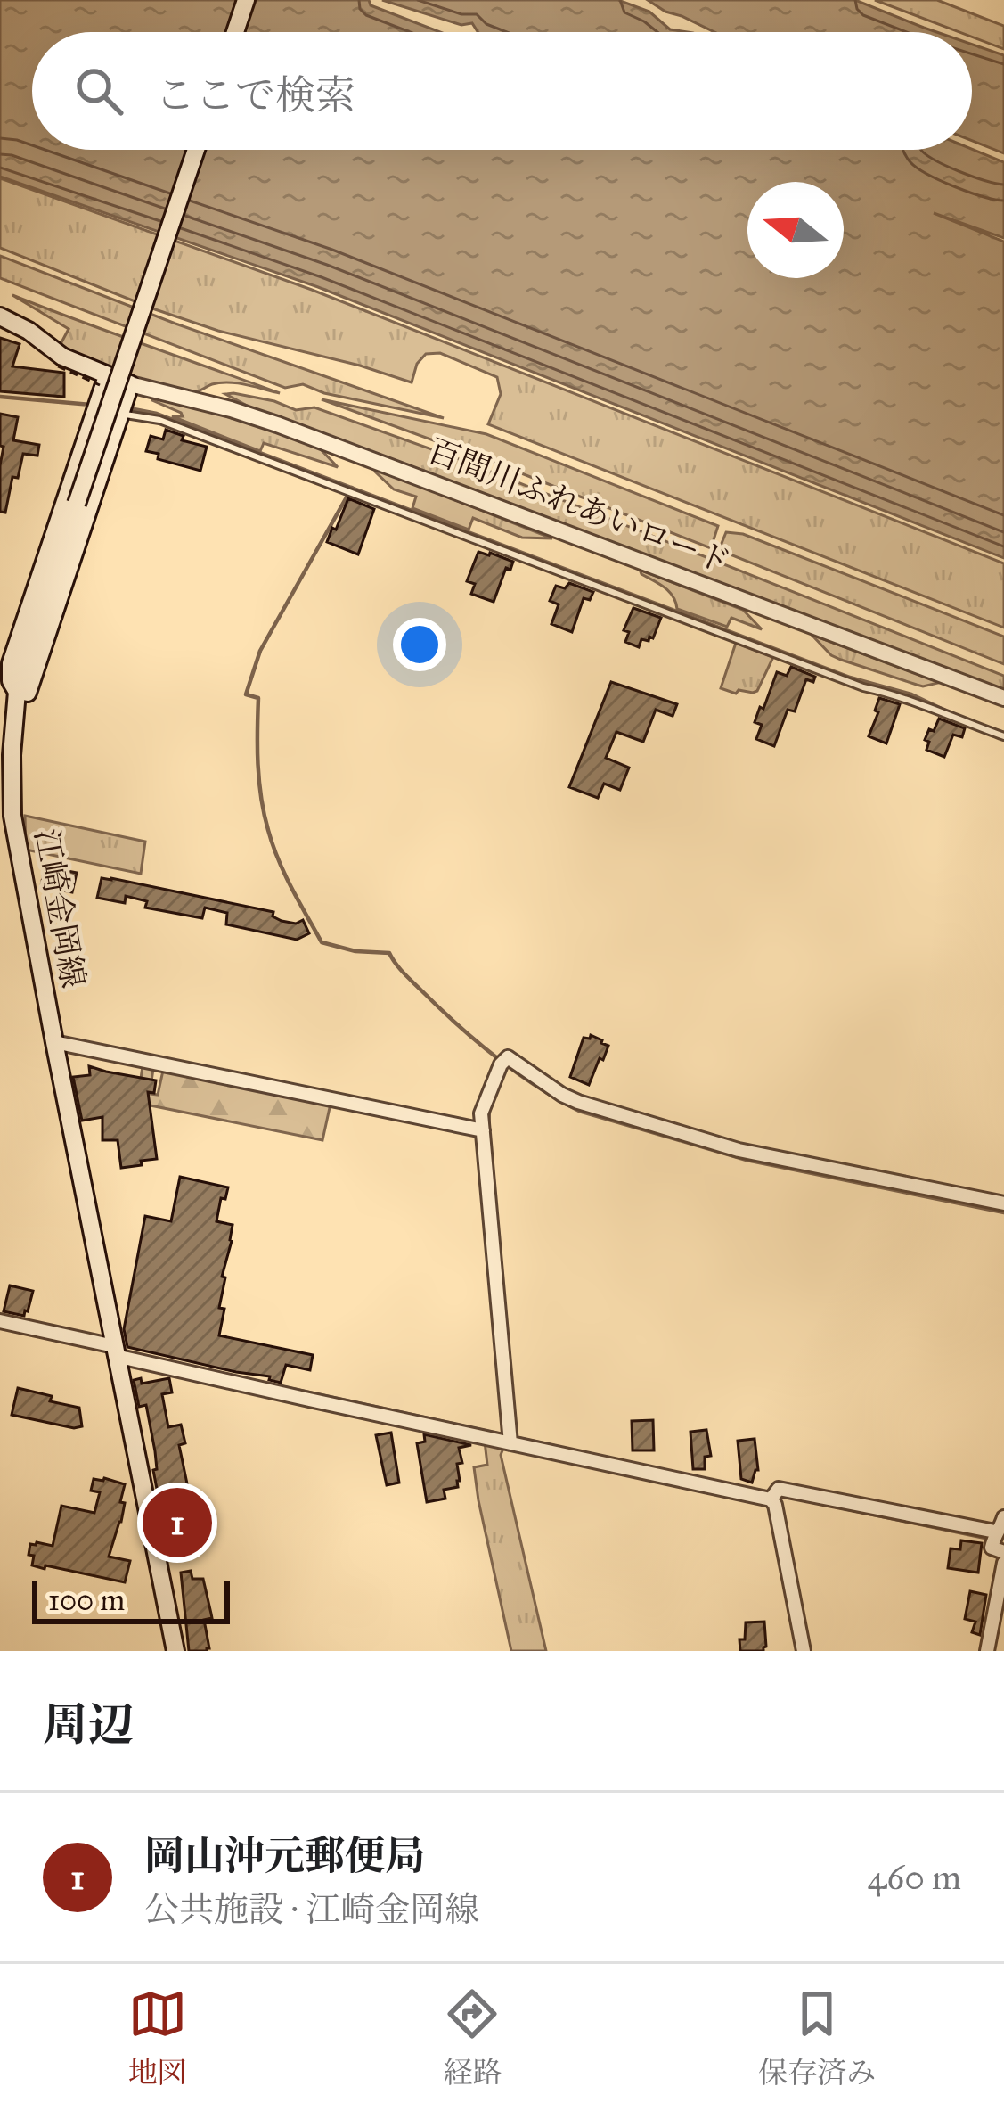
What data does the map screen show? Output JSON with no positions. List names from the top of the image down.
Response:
{
  "streets": {
    "main road": ["江崎金岡線"],
    "street": ["百間川ふれあいロード"]
  },
  "scale_bar": "100 m",
  "north": "left",
  "page": {
    "search": "ここで検索",
    "pins": "1",
    "scale": "100 m",
    "heading": "周辺",
    "list": [
      {
        "mark": "1",
        "name": "岡山沖元郵便局",
        "note": "公共施設 · 江崎金岡線",
        "value": "460 m"
      }
    ],
    "nav": ["地図", "経路", "保存済み"]
  }
}
